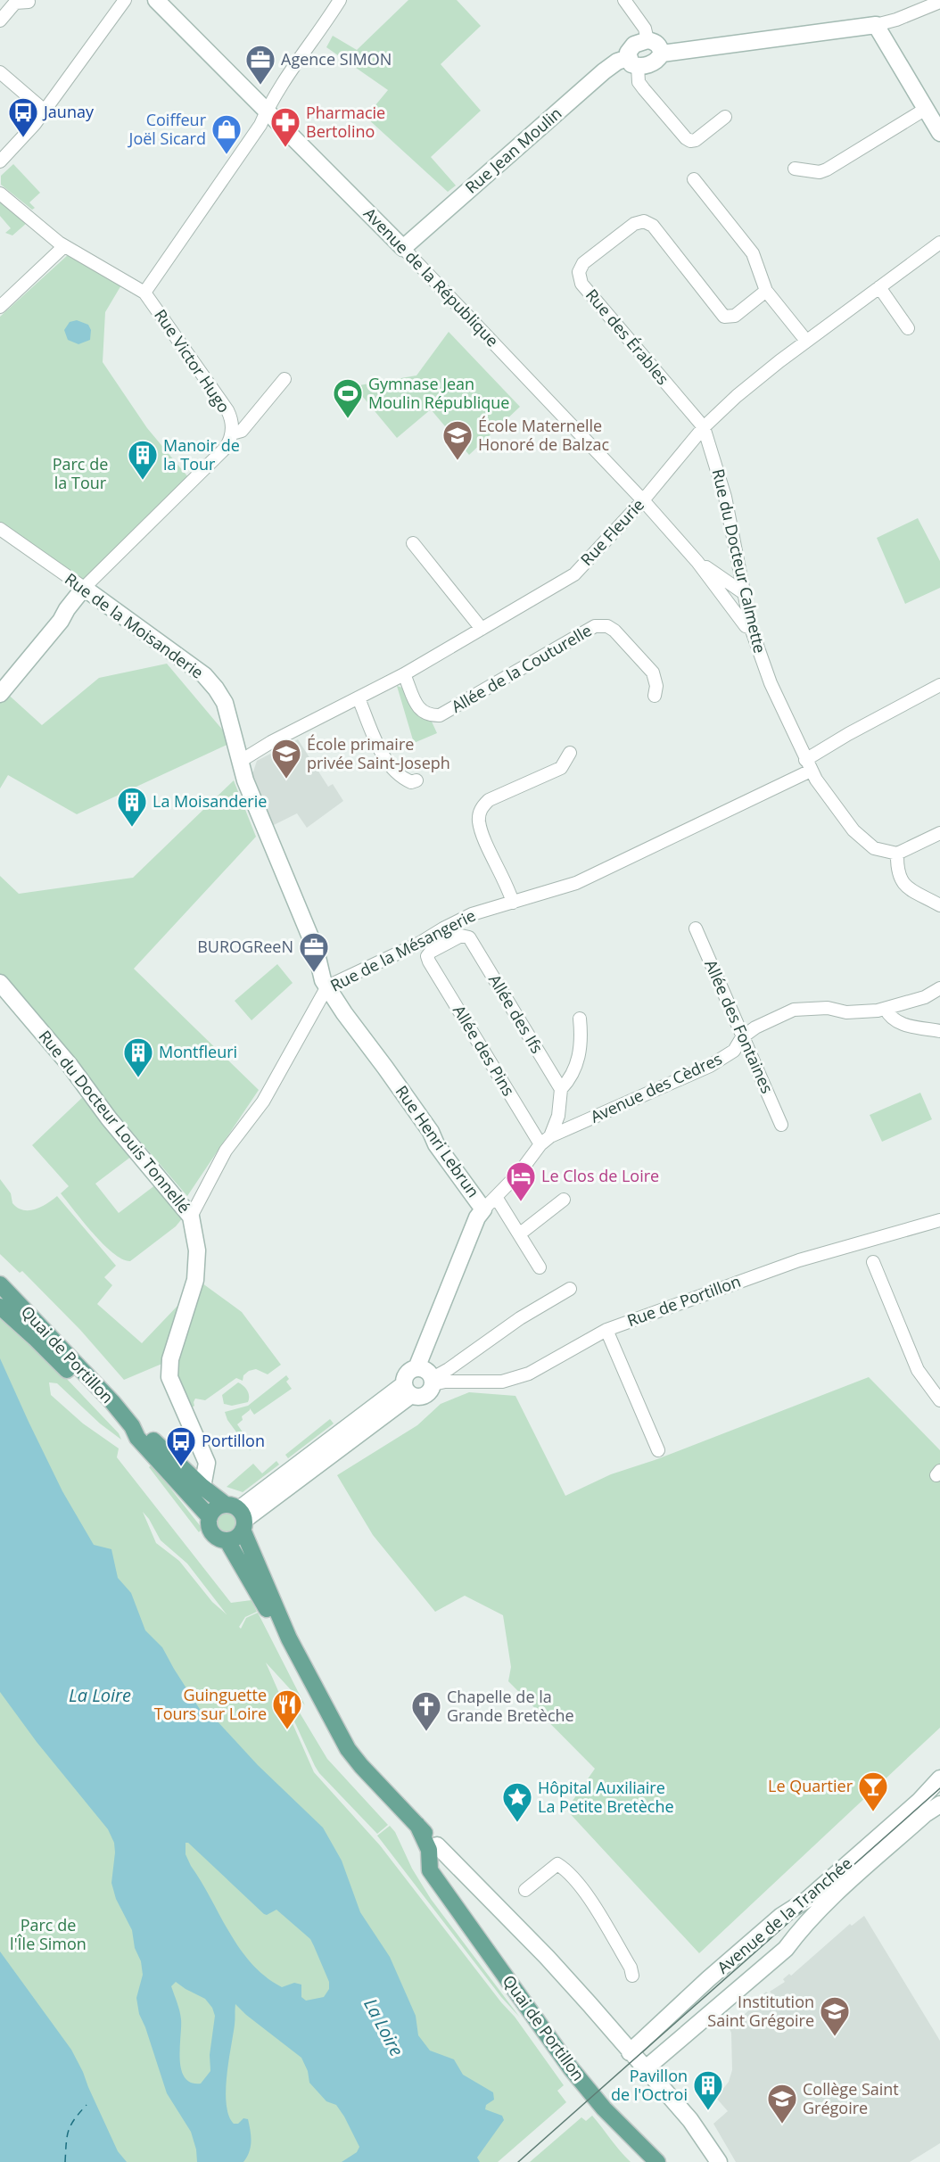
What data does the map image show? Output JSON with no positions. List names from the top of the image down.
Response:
{
  "streets": {
    "main road": ["Quai de Portillon"],
    "street": [
      "Rue Jean Moulin",
      "Avenue de la République",
      "Rue des Érables",
      "Rue Victor Hugo",
      "Rue Fleurie",
      "Rue du Docteur Calmette",
      "Rue de la Moisanderie",
      "Allée de la Couturelle",
      "Rue de la Mésangerie",
      "Allée des Ifs",
      "Allée des Fontaines",
      "Allée des Pins",
      "Avenue des Cèdres",
      "Rue du Docteur Louis Tonnellé",
      "Rue Henri Lebrun",
      "Rue de Portillon",
      "Avenue de la Tranchée"
    ]
  },
  "crossings": [
    ["Rue Jean Moulin", "Avenue de la République"],
    ["Avenue de la République", "Rue Victor Hugo"],
    ["Avenue de la République", "Rue Fleurie"],
    ["Avenue de la République", "Rue du Docteur Calmette"],
    ["Rue des Érables", "Rue Fleurie"],
    ["Rue des Érables", "Rue du Docteur Calmette"],
    ["Rue Victor Hugo", "Rue de la Moisanderie"],
    ["Rue Fleurie", "Rue du Docteur Calmette"],
    ["Rue Fleurie", "Rue de la Moisanderie"],
    ["Rue Fleurie", "Allée de la Couturelle"],
    ["Rue du Docteur Calmette", "Rue de la Mésangerie"],
    ["Rue de la Moisanderie", "Rue de la Mésangerie"],
    ["Rue de la Moisanderie", "Rue Henri Lebrun"],
    ["Rue de la Mésangerie", "Rue du Docteur Louis Tonnellé"],
    ["Rue de la Mésangerie", "Rue Henri Lebrun"],
    ["Allée des Ifs", "Allée des Pins"],
    ["Allée des Fontaines", "Avenue des Cèdres"],
    ["Allée des Pins", "Avenue des Cèdres"],
    ["Avenue des Cèdres", "Rue Henri Lebrun"],
    ["Rue du Docteur Louis Tonnellé", "Quai de Portillon"],
    ["Rue Henri Lebrun", "Rue de Portillon"],
    ["Quai de Portillon", "Avenue de la Tranchée"]
  ],
  "water": ["La Loire"],
  "parks": ["Parc de la Tour", "Parc de l'Île Simon"],
  "places": {
    "office": ["Agence SIMON", "BUROGReeN"],
    "bus stop": ["Jaunay", "Portillon"],
    "pharmacy": ["Pharmacie Bertolino"],
    "shop": ["Coiffeur Joël Sicard"],
    "sports": ["Gymnase Jean Moulin République"],
    "school or university": [
      "École Maternelle Honoré de Balzac",
      "École primaire privée Saint-Joseph",
      "Institution Saint Grégoire",
      "Collège Saint Grégoire"
    ],
    "building": [
      "Manoir de la Tour",
      "La Moisanderie",
      "Montfleuri",
      "Pavillon de l'Octroi"
    ],
    "hotel": ["Le Clos de Loire"],
    "restaurant": ["Guinguette Tours sur Loire"],
    "church": ["Chapelle de la Grande Bretèche"],
    "bar": ["Le Quartier"],
    "place": ["Hôpital Auxiliaire La Petite Bretèche"]
  }
}
